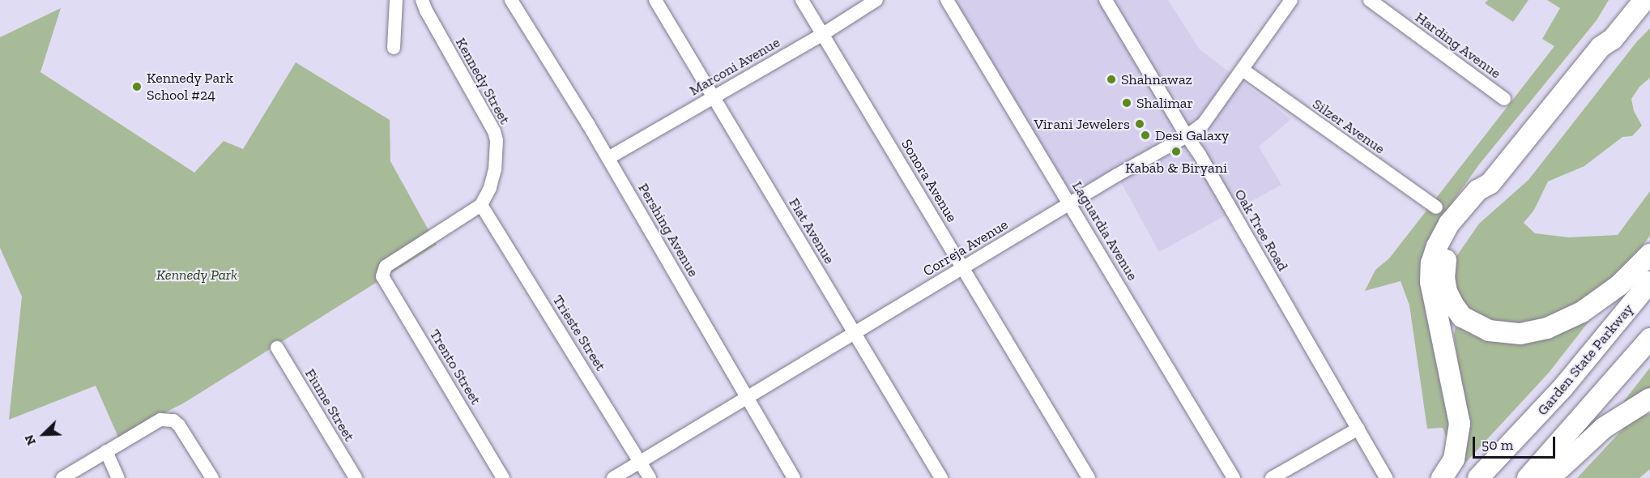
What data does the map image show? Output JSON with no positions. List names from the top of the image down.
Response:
{
  "streets": {
    "highway": ["Garden State Parkway"],
    "street": [
      "Harding Avenue",
      "Marconi Avenue",
      "Kennedy Street",
      "Silzer Avenue",
      "Sonora Avenue",
      "Pershing Avenue",
      "Oak Tree Road",
      "Fiat Avenue",
      "Laguardia Avenue",
      "Correja Avenue",
      "Trieste Street",
      "Trento Street",
      "Fiume Street"
    ]
  },
  "crossings": [
    ["Marconi Avenue", "Sonora Avenue"],
    ["Marconi Avenue", "Pershing Avenue"],
    ["Marconi Avenue", "Fiat Avenue"],
    ["Kennedy Street", "Trieste Street"],
    ["Kennedy Street", "Trento Street"],
    ["Silzer Avenue", "Correja Avenue"],
    ["Sonora Avenue", "Correja Avenue"],
    ["Pershing Avenue", "Correja Avenue"],
    ["Oak Tree Road", "Correja Avenue"],
    ["Fiat Avenue", "Correja Avenue"],
    ["Laguardia Avenue", "Correja Avenue"],
    ["Correja Avenue", "Trieste Street"],
    ["Trieste Street", "Trento Street"]
  ],
  "parks": ["Kennedy Park"],
  "places": [
    "Shahnawaz",
    "Kennedy Park School #24",
    "Shalimar",
    "Virani Jewelers",
    "Desi Galaxy",
    "Kabab & Biryani"
  ],
  "scale_bar": "50 m",
  "north": "bottom left"
}
